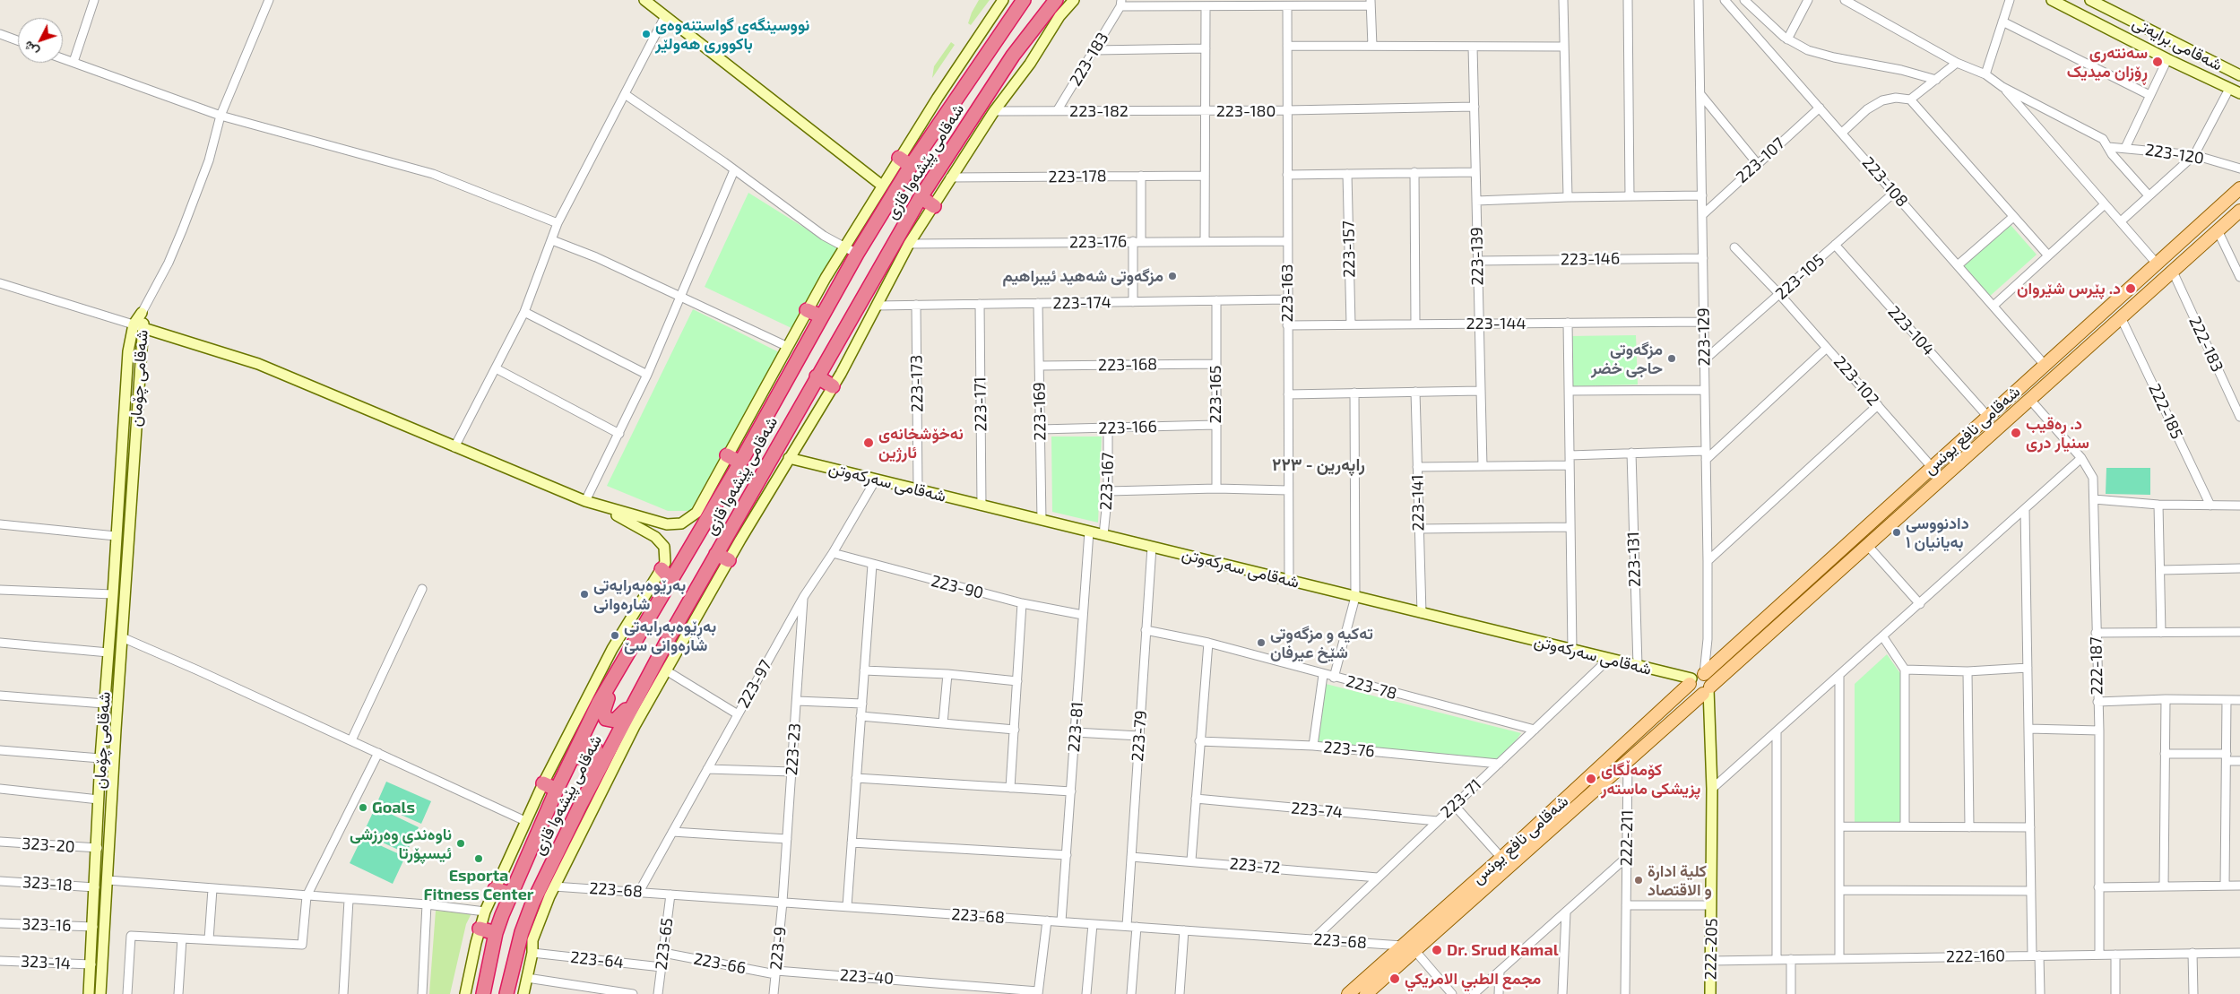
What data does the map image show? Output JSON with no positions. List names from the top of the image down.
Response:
{
  "streets": {
    "highway": ["شەقامی پێشەوا قازی"],
    "main road": ["شەقامی نافع یونس"],
    "street": [
      "شەقامی برایەتی",
      "223-183",
      "223-182",
      "223-180",
      "223-120",
      "223-107",
      "223-178",
      "223-108",
      "223-176",
      "223-157",
      "223-139",
      "223-146",
      "223-105",
      "223-163",
      "223-174",
      "223-144",
      "223-104",
      "223-129",
      "222-183",
      "223-168",
      "شەقامی چۆمان",
      "223-102",
      "223-173",
      "223-165",
      "223-171",
      "223-169",
      "222-185",
      "223-166",
      "223-167",
      "شەقامی سەرکەوتن",
      "223-141",
      "223-131",
      "223-90",
      "222-187",
      "223-97",
      "223-78",
      "223-81",
      "223-79",
      "223-23",
      "223-76",
      "223-71",
      "223-74",
      "222-211",
      "323-20",
      "223-72",
      "323-18",
      "223-68",
      "323-16",
      "223-65",
      "223-9",
      "222-205",
      "222-160",
      "223-64",
      "323-14",
      "223-66",
      "223-40"
    ]
  },
  "crossings": [
    ["223-183", "223-182"],
    ["223-182", "223-180"],
    ["223-180", "223-139"],
    ["223-180", "223-163"],
    ["223-107", "223-108"],
    ["223-107", "223-129"],
    ["223-108", "223-105"],
    ["223-108", "شەقامی نافع یونس"],
    ["223-176", "223-163"],
    ["223-157", "223-144"],
    ["223-139", "223-146"],
    ["223-139", "223-144"],
    ["223-146", "223-129"],
    ["223-105", "223-104"],
    ["223-105", "223-129"],
    ["223-105", "223-102"],
    ["223-163", "223-174"],
    ["223-163", "223-144"],
    ["223-163", "شەقامی سەرکەوتن"],
    ["223-174", "223-173"],
    ["223-174", "223-165"],
    ["223-174", "223-171"],
    ["223-174", "223-169"],
    ["223-144", "223-129"],
    ["223-104", "شەقامی نافع یونس"],
    ["223-129", "شەقامی نافع یونس"],
    ["223-129", "شەقامی سەرکەوتن"],
    ["223-129", "222-205"],
    ["222-183", "شەقامی نافع یونس"],
    ["223-168", "223-165"],
    ["223-168", "223-169"],
    ["شەقامی چۆمان", "323-20"],
    ["شەقامی چۆمان", "323-18"],
    ["شەقامی چۆمان", "323-16"],
    ["شەقامی چۆمان", "323-14"],
    ["223-102", "شەقامی نافع یونس"],
    ["223-173", "شەقامی سەرکەوتن"],
    ["223-165", "223-166"],
    ["223-171", "شەقامی سەرکەوتن"],
    ["223-169", "223-166"],
    ["223-169", "شەقامی سەرکەوتن"],
    ["222-185", "شەقامی نافع یونس"],
    ["223-166", "223-167"],
    ["شەقامی نافع یونس", "شەقامی سەرکەوتن"],
    ["شەقامی نافع یونس", "222-187"],
    ["شەقامی نافع یونس", "222-211"],
    ["شەقامی نافع یونس", "223-68"],
    ["شەقامی نافع یونس", "222-205"],
    ["223-167", "شەقامی سەرکەوتن"],
    ["شەقامی سەرکەوتن", "223-141"],
    ["شەقامی سەرکەوتن", "223-131"],
    ["شەقامی سەرکەوتن", "223-97"],
    ["شەقامی سەرکەوتن", "223-81"],
    ["شەقامی سەرکەوتن", "223-79"],
    ["شەقامی سەرکەوتن", "223-71"],
    ["شەقامی سەرکەوتن", "222-205"],
    ["223-90", "223-97"],
    ["223-90", "223-81"],
    ["222-187", "222-160"],
    ["223-97", "223-23"],
    ["223-97", "223-68"],
    ["223-78", "223-79"],
    ["223-78", "223-71"],
    ["223-81", "223-68"],
    ["223-79", "223-72"],
    ["223-79", "223-68"],
    ["223-23", "223-68"],
    ["223-23", "223-9"],
    ["223-76", "223-71"],
    ["223-71", "223-74"],
    ["223-71", "223-72"],
    ["223-71", "223-68"],
    ["223-68", "223-65"],
    ["223-68", "223-9"],
    ["223-65", "223-64"],
    ["223-65", "223-66"],
    ["223-9", "223-66"],
    ["223-9", "223-40"],
    ["222-205", "222-160"],
    ["223-66", "223-40"]
  ],
  "districts": ["راپەرین - ٢٢٣"],
  "places": [
    "نووسینگەی گواستنەوەی باکووری هەولێر",
    "سەنتەری ڕۆزان میدیک",
    "مزگەوتی شەهید ئیبراهیم",
    "د. پێرس شێروان",
    "مزگه‌وتی حاجی خضر",
    "د. ڕەقیب سنیار دری",
    "نەخۆشخانەی ئارژین",
    "دادنووسی بەیانیان ١",
    "بەرێوەبەرایەتی شارەوانی",
    "بەڕێوەبەرایەتی شارەوانی سێ",
    "تەکیە و مزگەوتی شێخ عیرفان",
    "کۆمەڵگای پزیشکی ماستەر",
    "Goals",
    "ناوەندی وەرزشی ئیسپۆرتا",
    "Esporta Fitness Center",
    "كلية ادارة و الاقتصاد",
    "Dr. Srud Kamal",
    "مجمع الطبي الامريكي"
  ],
  "north": "bottom left"
}
